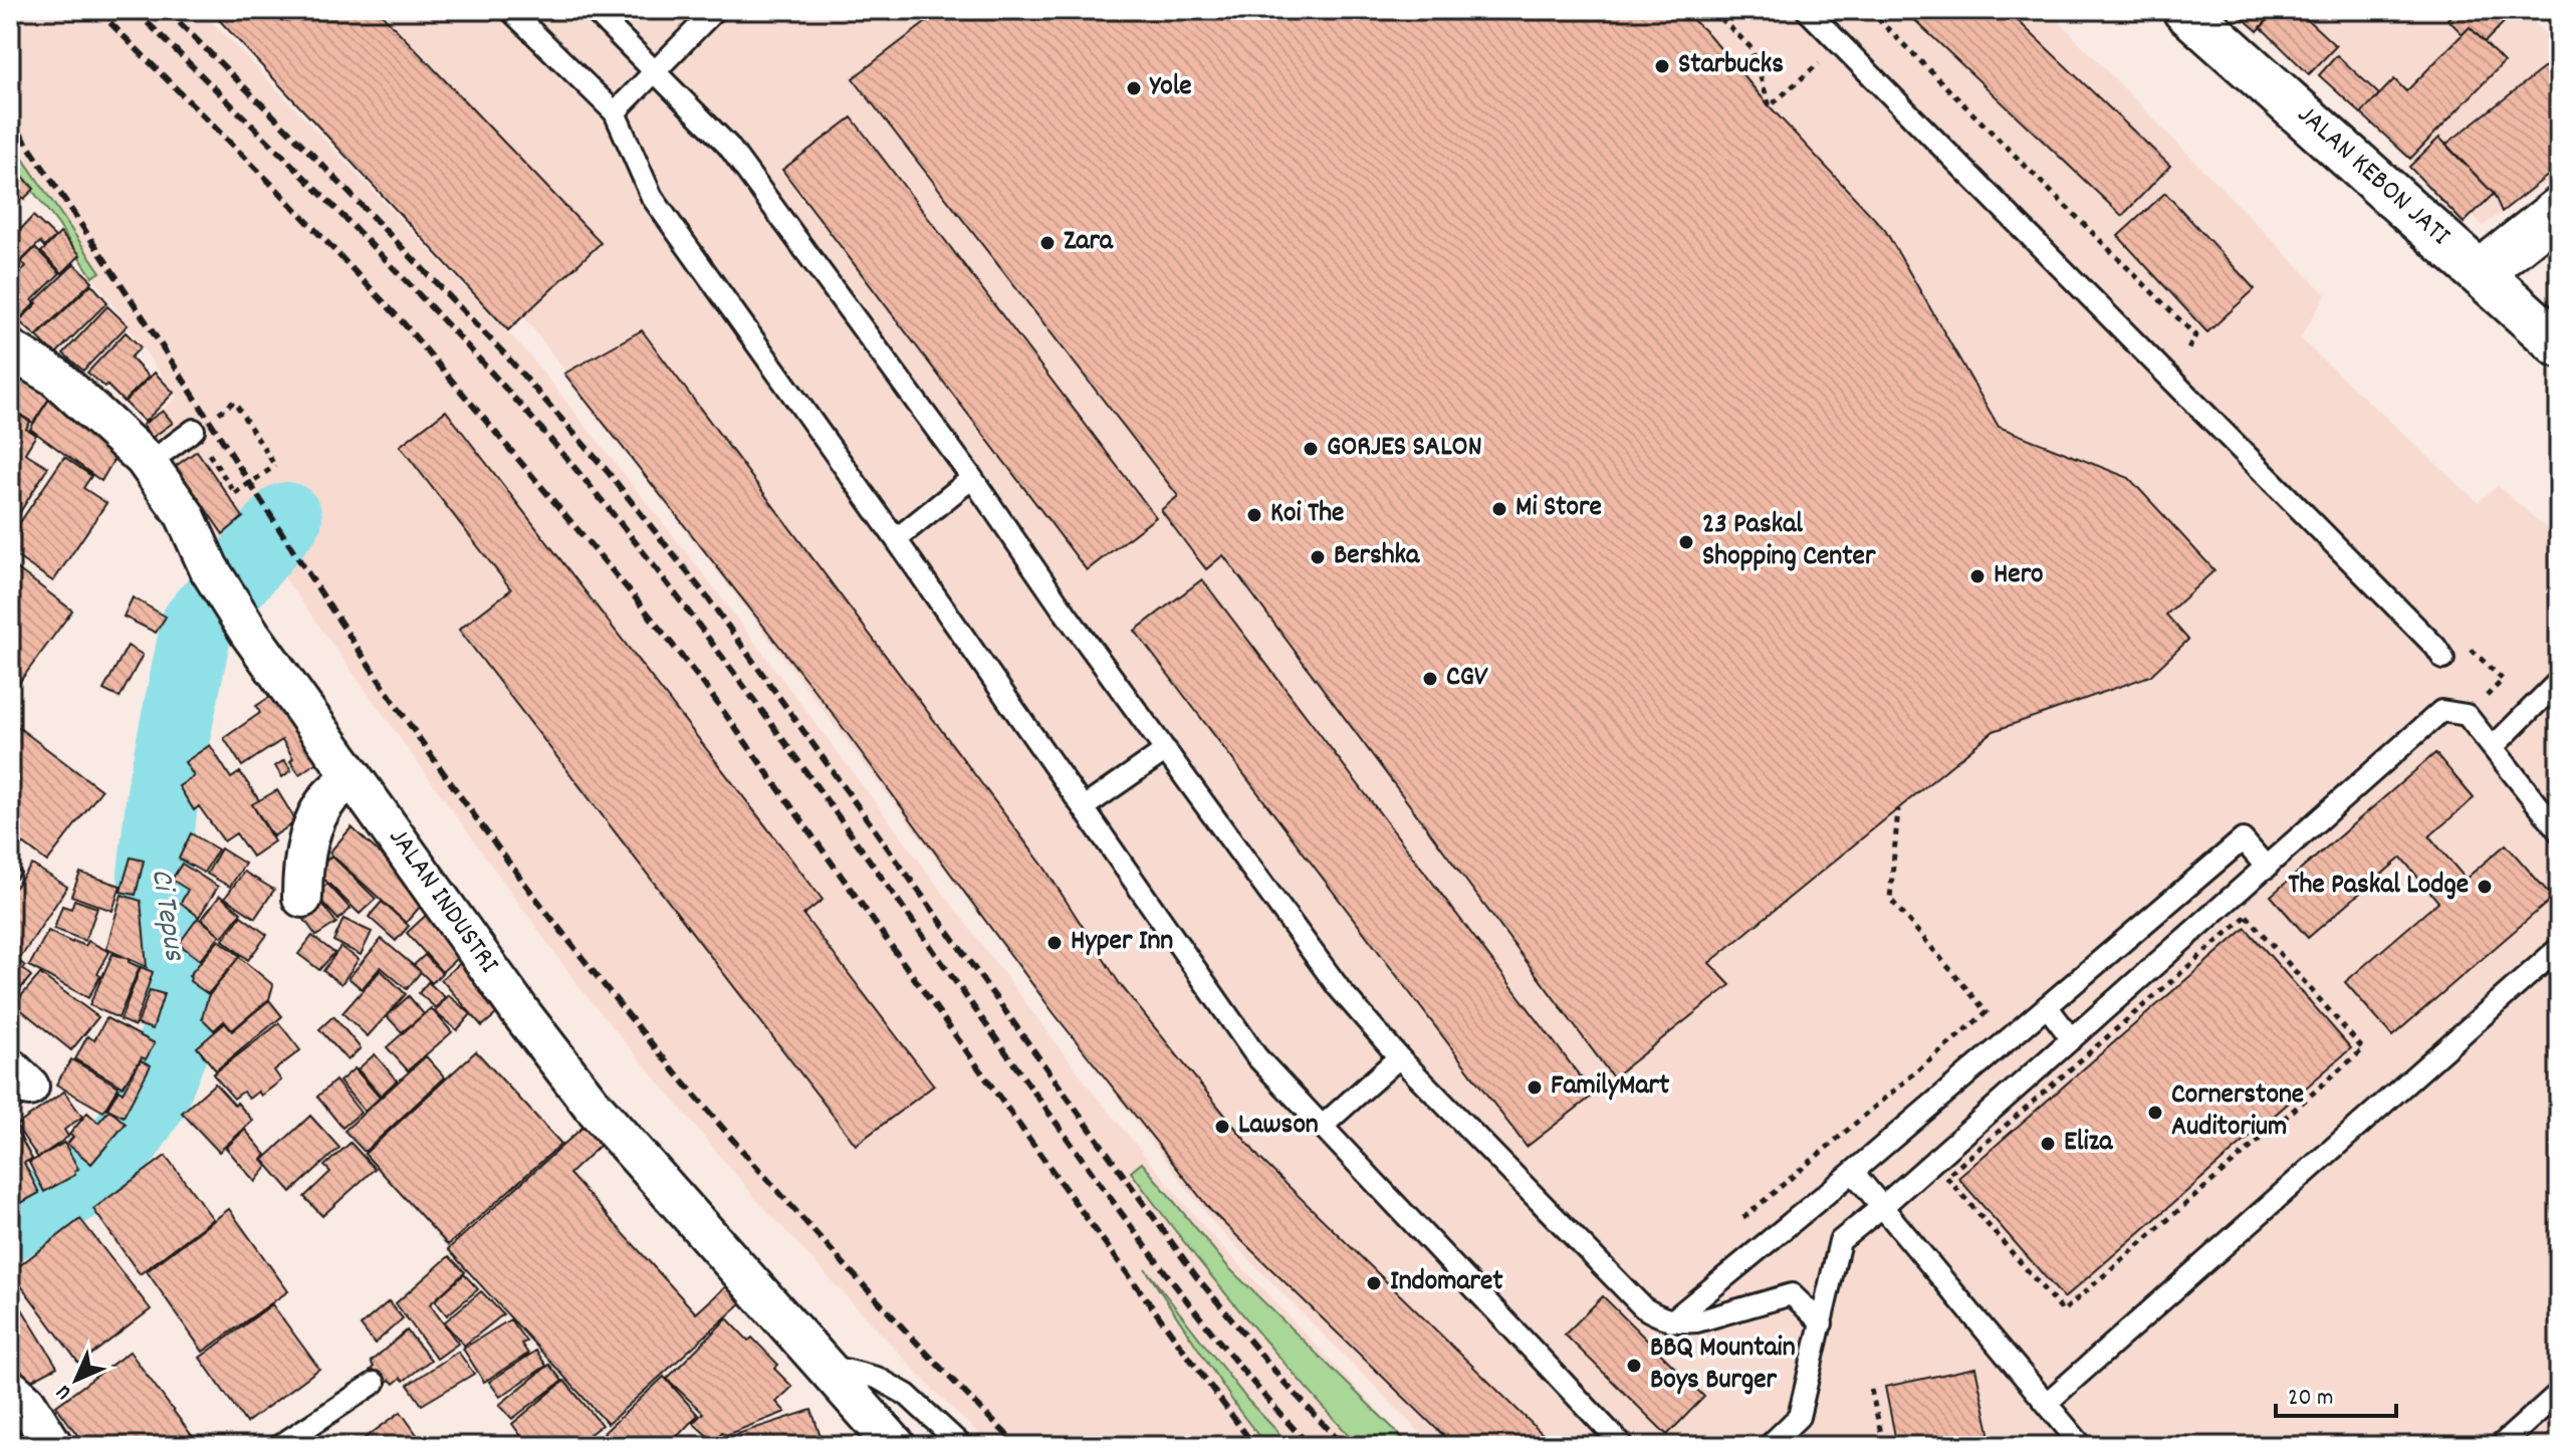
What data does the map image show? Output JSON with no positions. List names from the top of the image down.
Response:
{
  "streets": {
    "main road": ["JALAN KEBON JATI"],
    "street": ["JALAN INDUSTRI"]
  },
  "water": ["Ci Tepus"],
  "places": [
    "Starbucks",
    "Yole",
    "Zara",
    "GORJES SALON",
    "Mi Store",
    "Koi The",
    "23 Paskal Shopping Center",
    "Bershka",
    "Hero",
    "CGV",
    "The Paskal Lodge",
    "Hyper Inn",
    "FamilyMart",
    "Cornerstone Auditorium",
    "Lawson",
    "Eliza",
    "Indomaret",
    "BBQ Mountain Boys Burger"
  ],
  "scale_bar": "20 m",
  "north": "bottom left"
}
